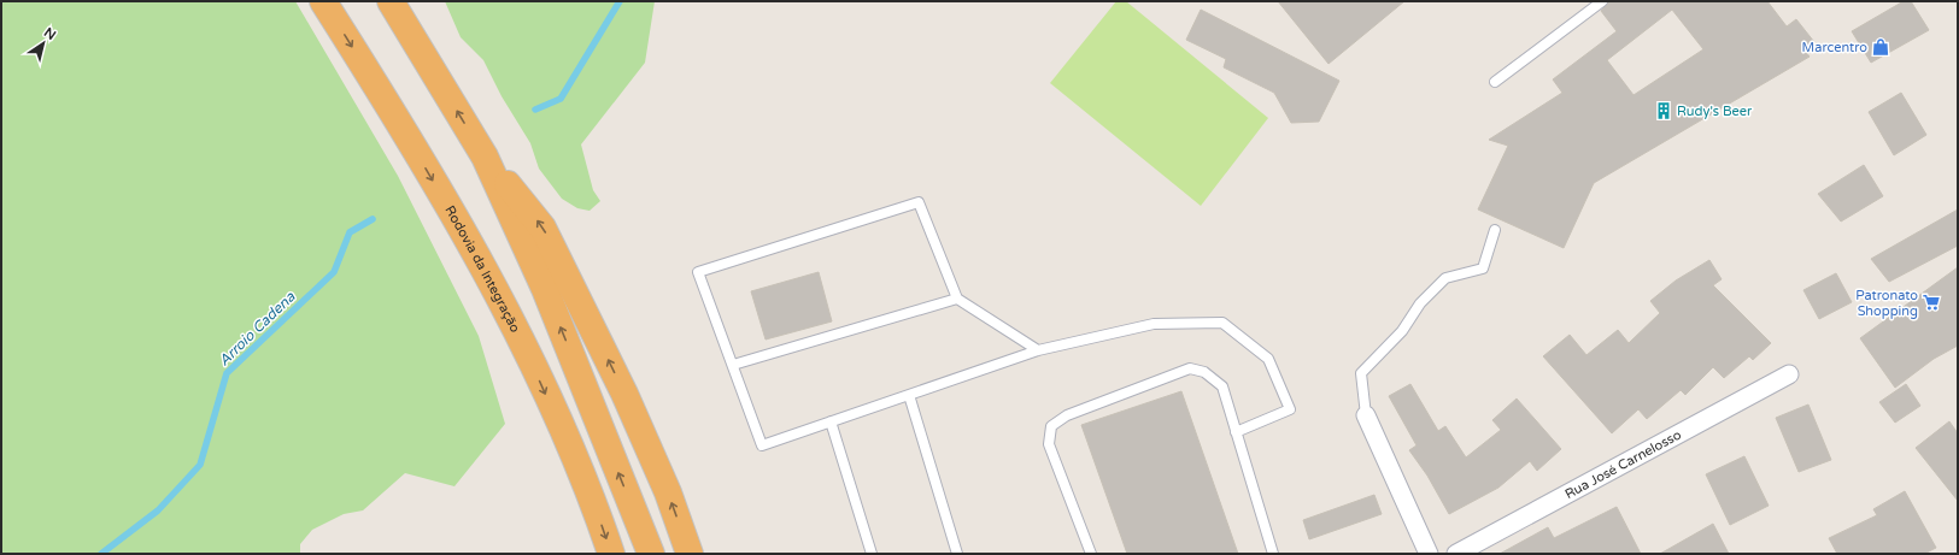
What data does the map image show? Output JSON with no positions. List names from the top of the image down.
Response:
{
  "streets": {
    "highway": ["Rodovia da Integração"],
    "street": ["Rua José Carnelosso"]
  },
  "water": ["Arroio Cadena"],
  "places": {
    "shop": ["Marcentro"],
    "building": ["Rudy's Beer"],
    "supermarket": ["Patronato Shopping"]
  },
  "north": "top right"
}
